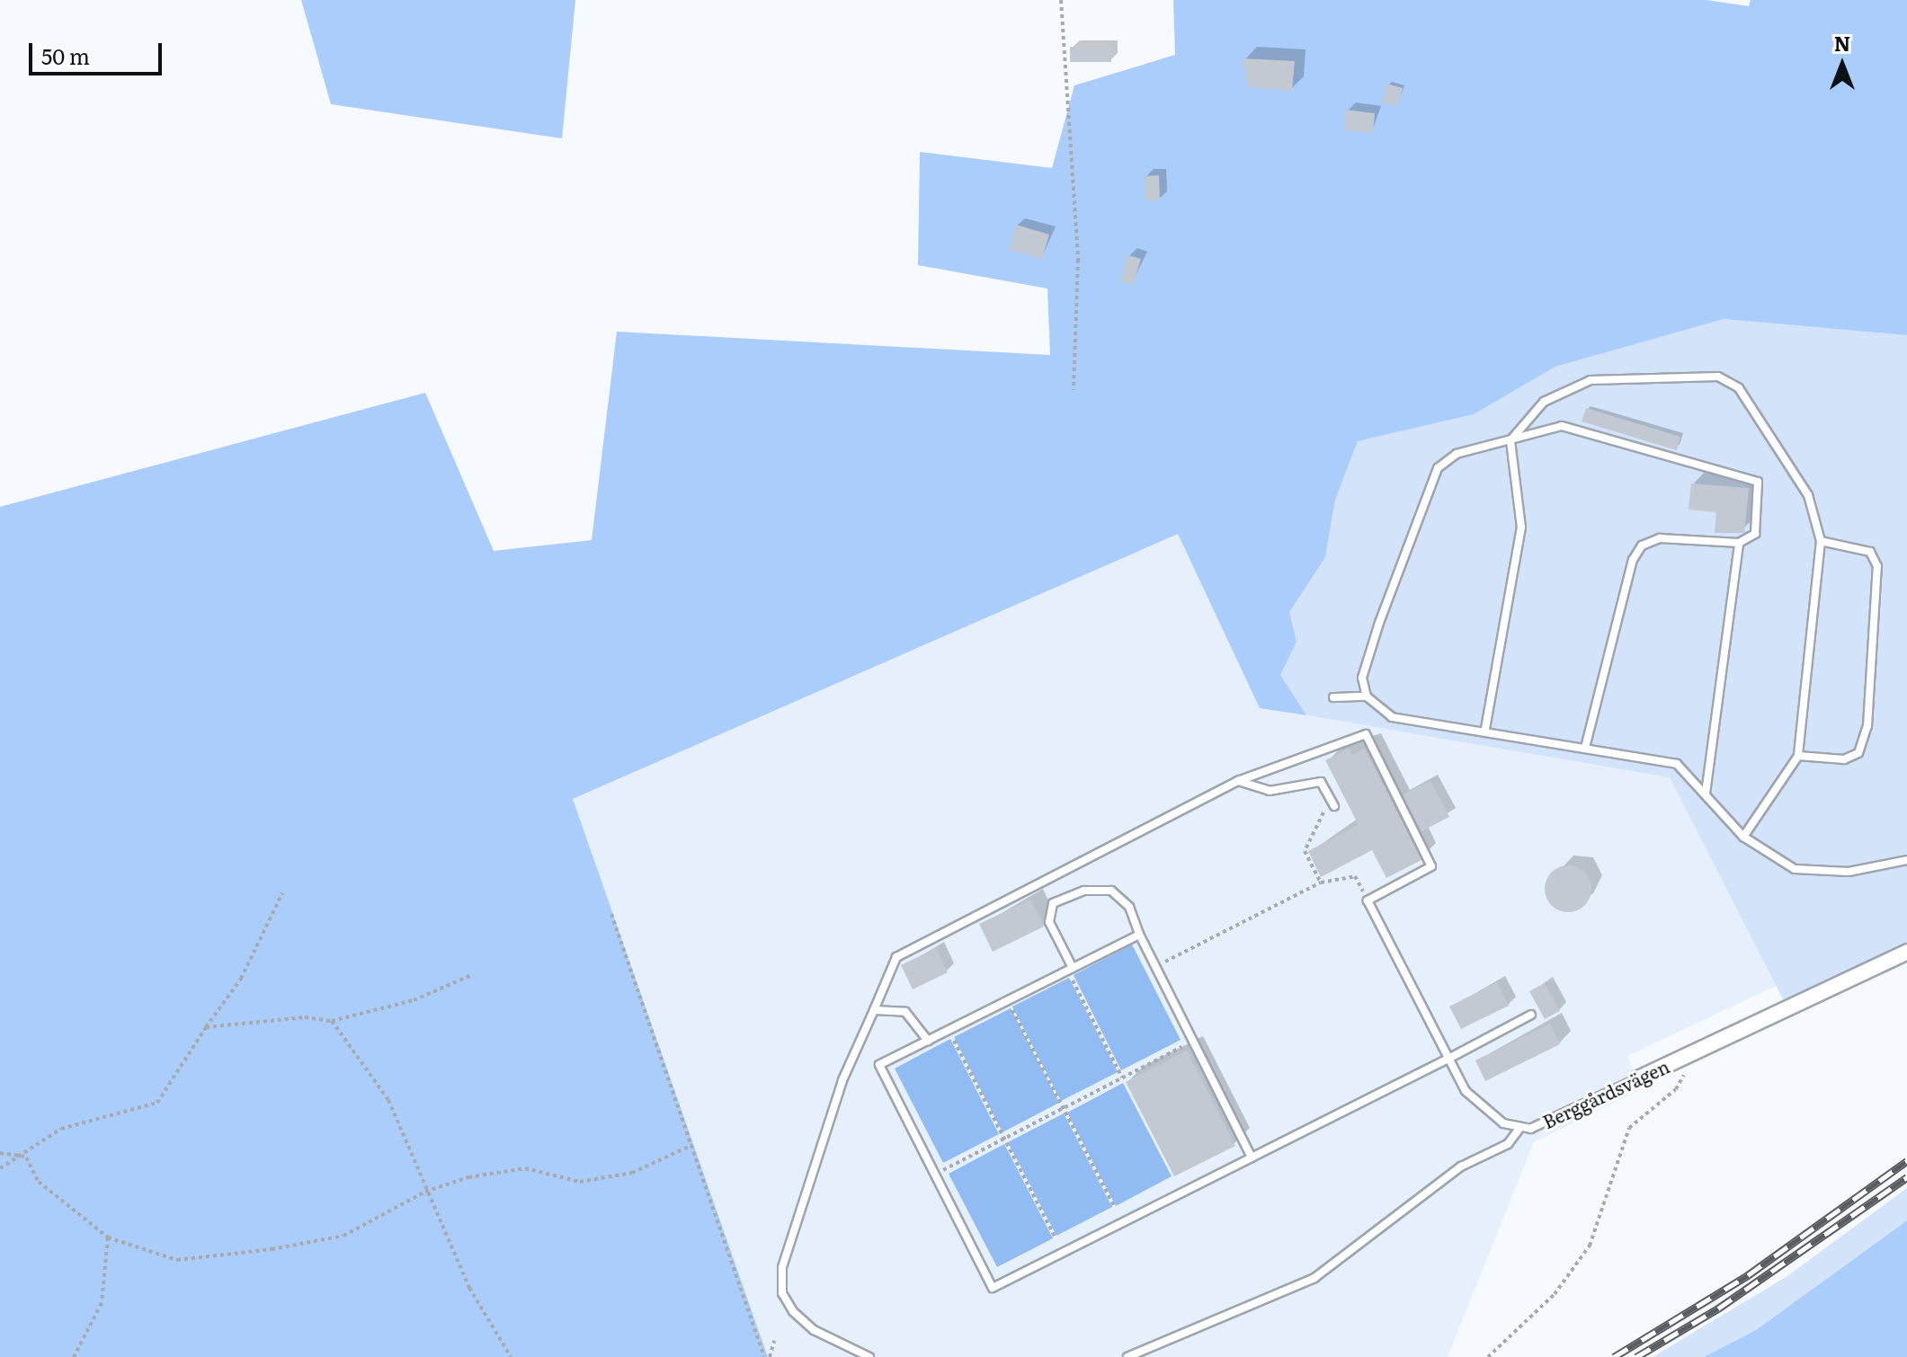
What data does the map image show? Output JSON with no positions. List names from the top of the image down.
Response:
{
  "streets": {
    "street": ["Berggårdsvägen"]
  },
  "scale_bar": "50 m",
  "north": "top"
}
